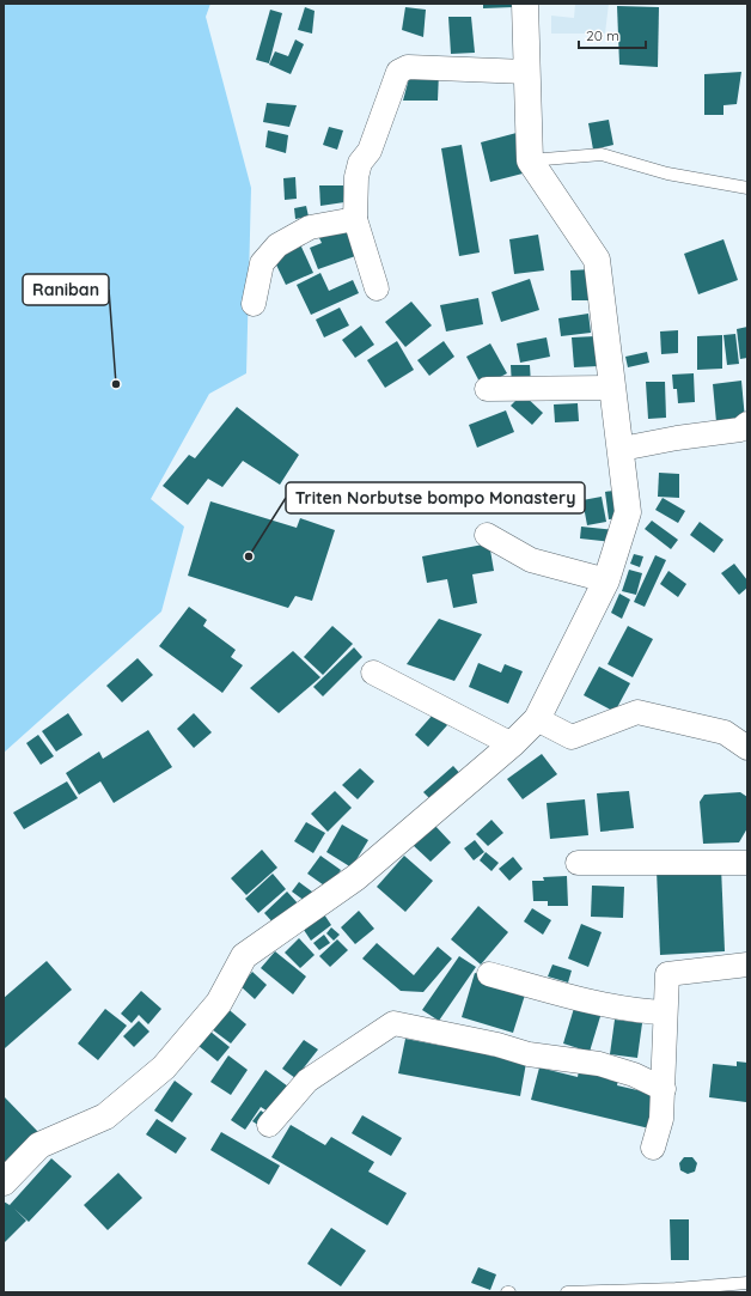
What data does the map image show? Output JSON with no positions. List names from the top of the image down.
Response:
{
  "places": ["Raniban", "Triten Norbutse bompo Monastery"],
  "scale_bar": "20 m"
}
